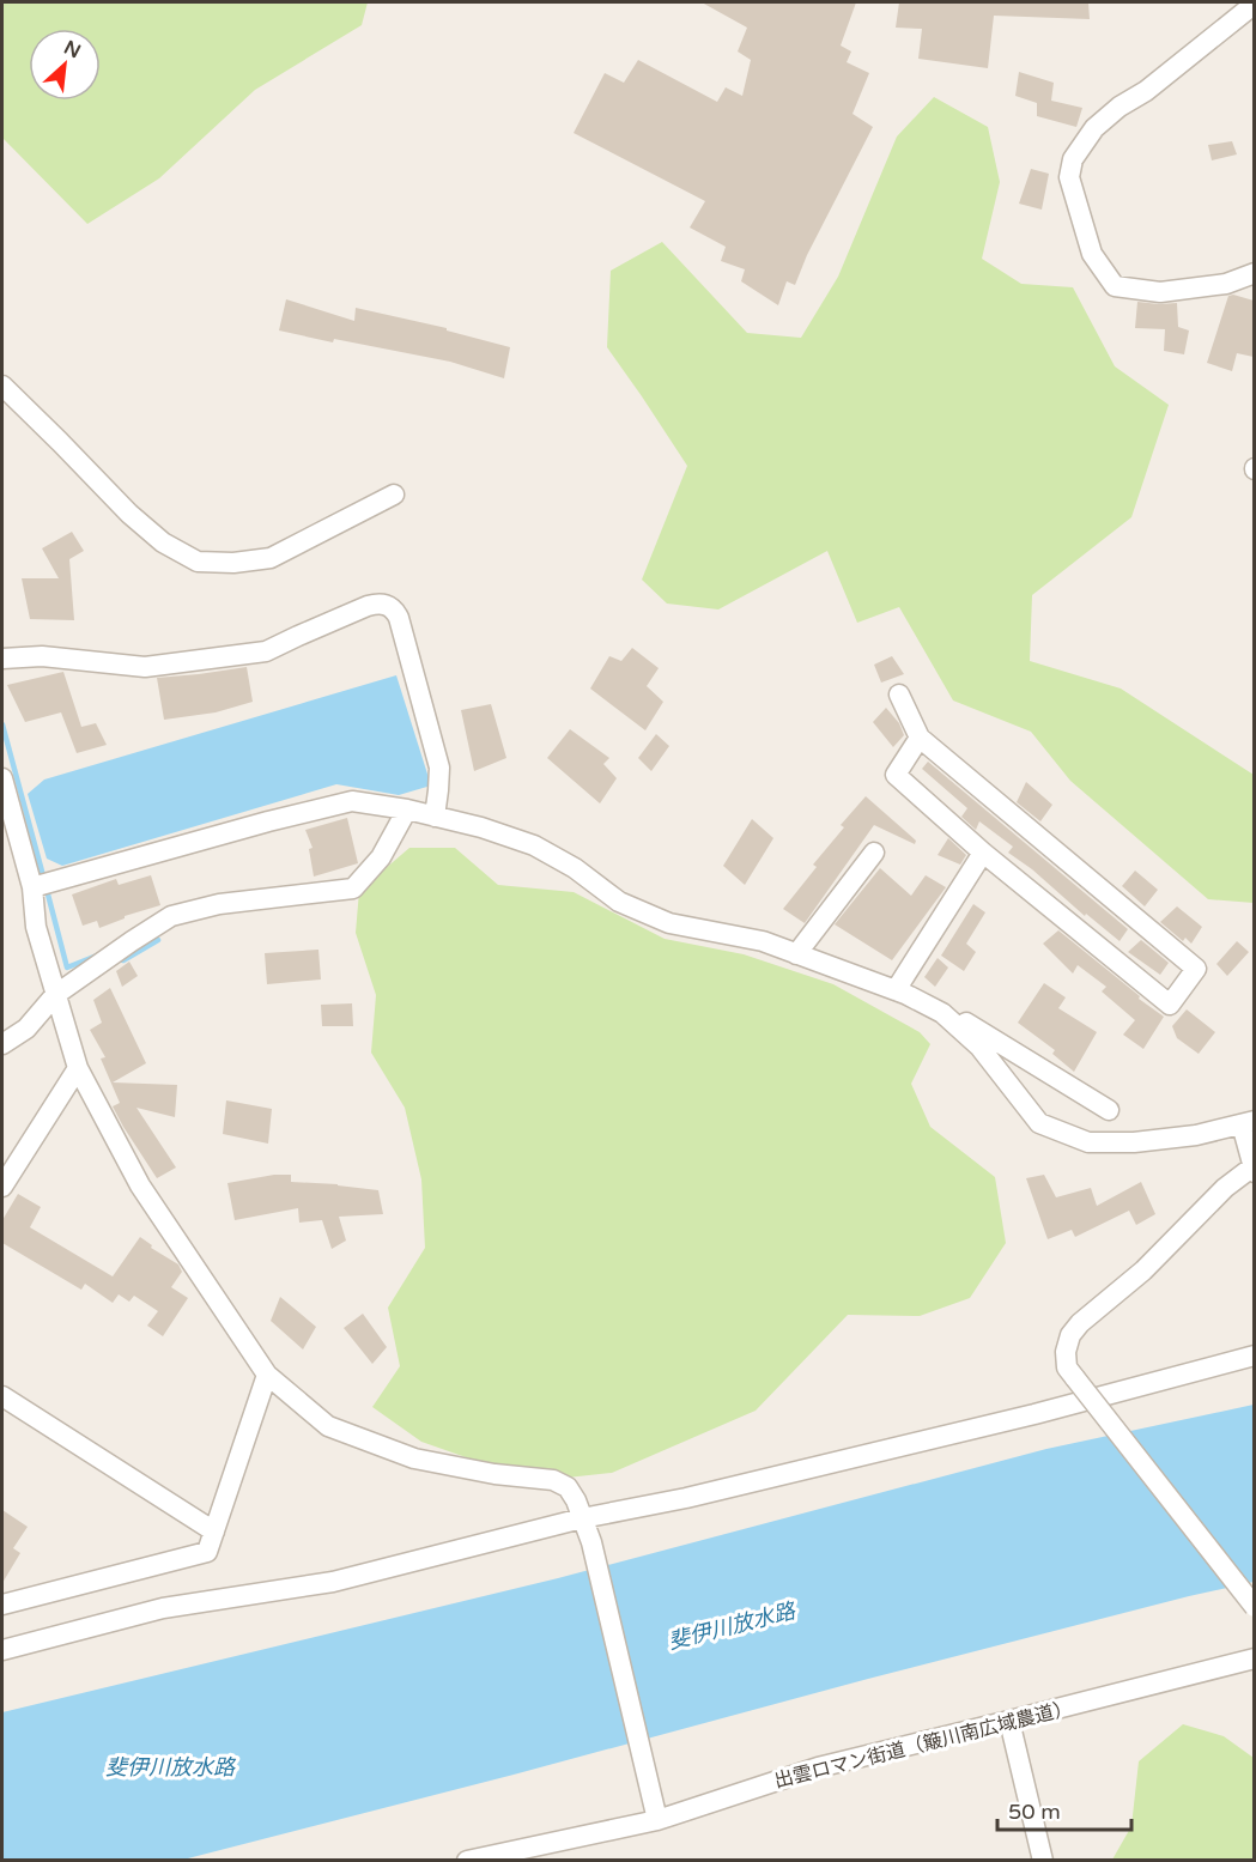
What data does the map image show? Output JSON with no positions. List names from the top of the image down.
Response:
{
  "streets": {
    "street": ["出雲ロマン街道（簸川南広域農道）"]
  },
  "water": ["斐伊川放水路"],
  "scale_bar": "50 m",
  "north": "top right"
}
